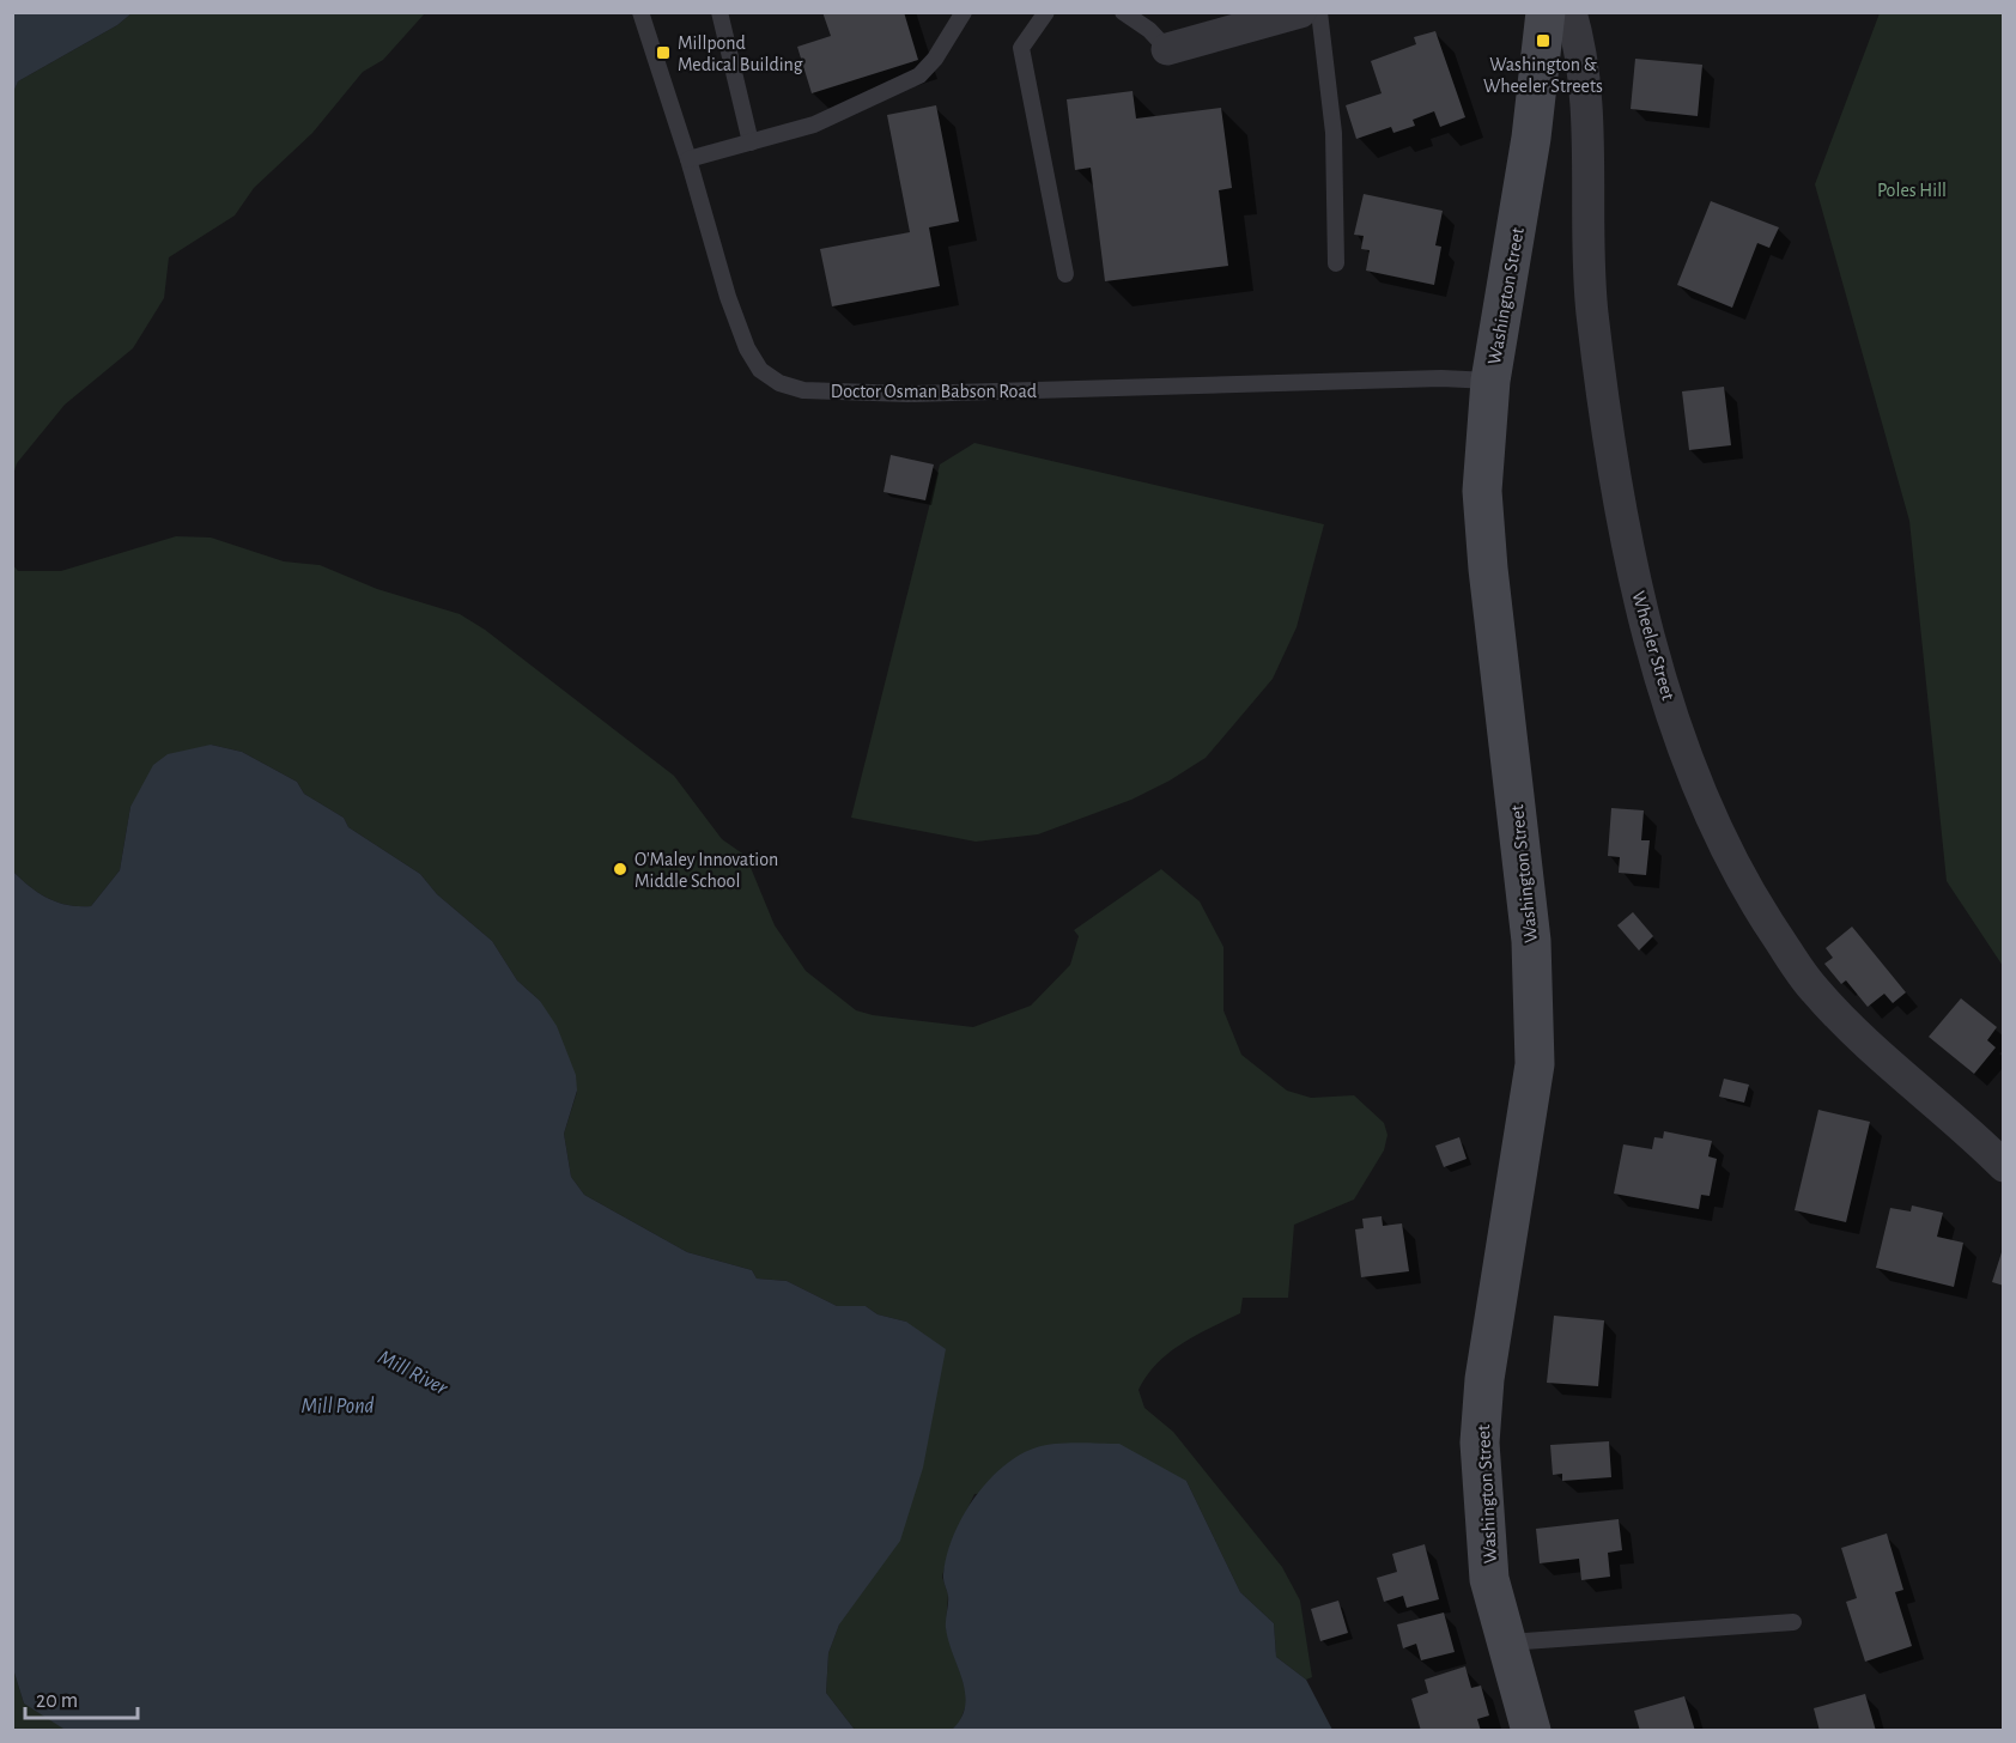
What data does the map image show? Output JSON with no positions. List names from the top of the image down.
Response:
{
  "streets": {
    "main road": ["Washington Street"],
    "street": ["Wheeler Street"],
    "lane": ["Doctor Osman Babson Road"]
  },
  "crossings": [
    ["Washington Street", "Doctor Osman Babson Road"]
  ],
  "water": ["Mill River", "Mill Pond"],
  "parks": ["Poles Hill"],
  "places": {
    "transit": ["Washington & Wheeler Streets", "Millpond Medical Building"],
    "other": ["O'Maley Innovation Middle School"]
  },
  "scale_bar": "20 m"
}
